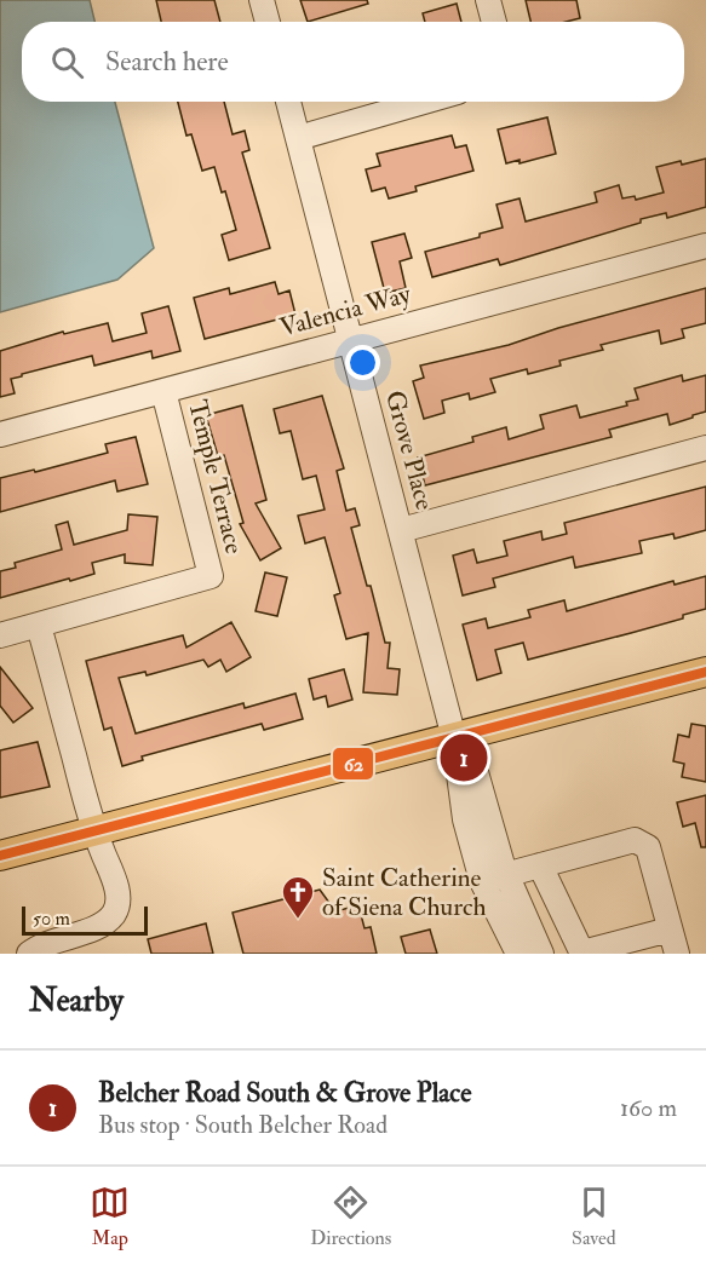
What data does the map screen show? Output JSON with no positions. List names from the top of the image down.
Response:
{
  "streets": {
    "street": ["Valencia Way", "Grove Place", "Temple Terrace"]
  },
  "crossings": [
    ["Valencia Way", "Grove Place"],
    ["Valencia Way", "Temple Terrace"]
  ],
  "places": {
    "church": ["Saint Catherine of Siena Church"]
  },
  "lines": ["transit line 62"],
  "scale_bar": "50 m",
  "page": {
    "search": "Search here",
    "pins": "1",
    "scale": "50 m",
    "heading": "Nearby",
    "list": [
      {
        "mark": "1",
        "name": "Belcher Road South & Grove Place",
        "note": "Bus stop · South Belcher Road",
        "value": "160 m"
      }
    ],
    "nav": ["Map", "Directions", "Saved"]
  }
}
